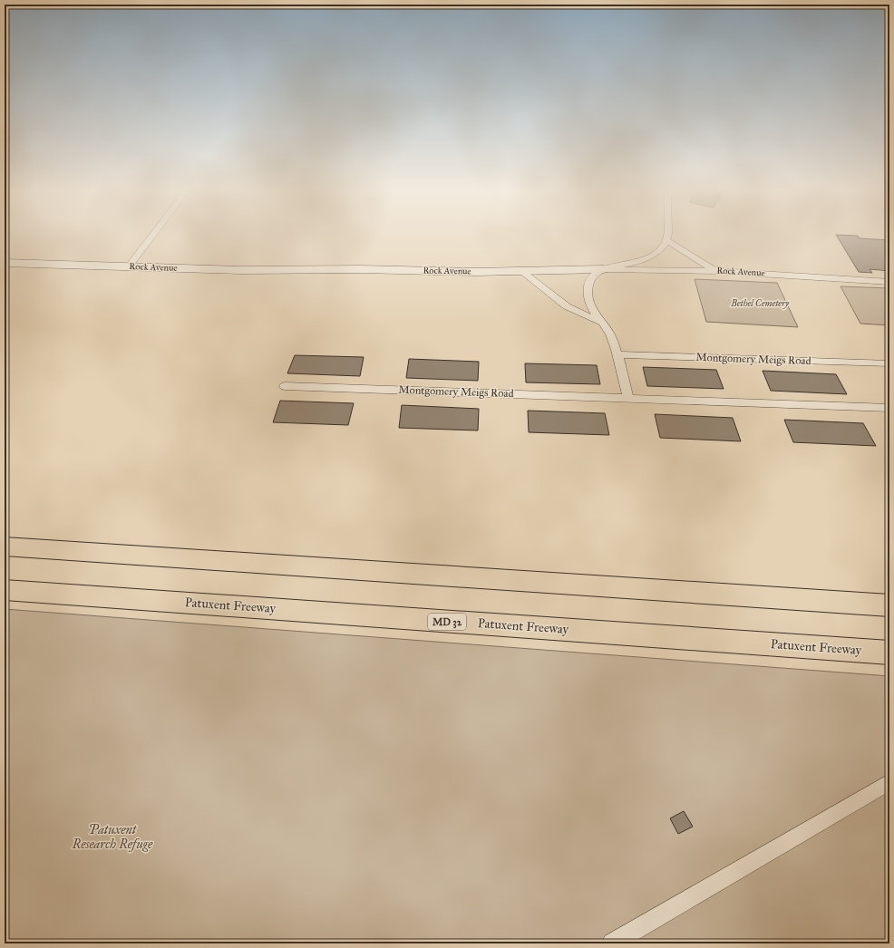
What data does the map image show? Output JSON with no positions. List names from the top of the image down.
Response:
{
  "streets": {
    "highway": ["Patuxent Freeway", "MD 32"],
    "street": ["Rock Avenue", "Montgomery Meigs Road"]
  },
  "parks": ["Bethel Cemetery", "Patuxent Research Refuge"]
}
